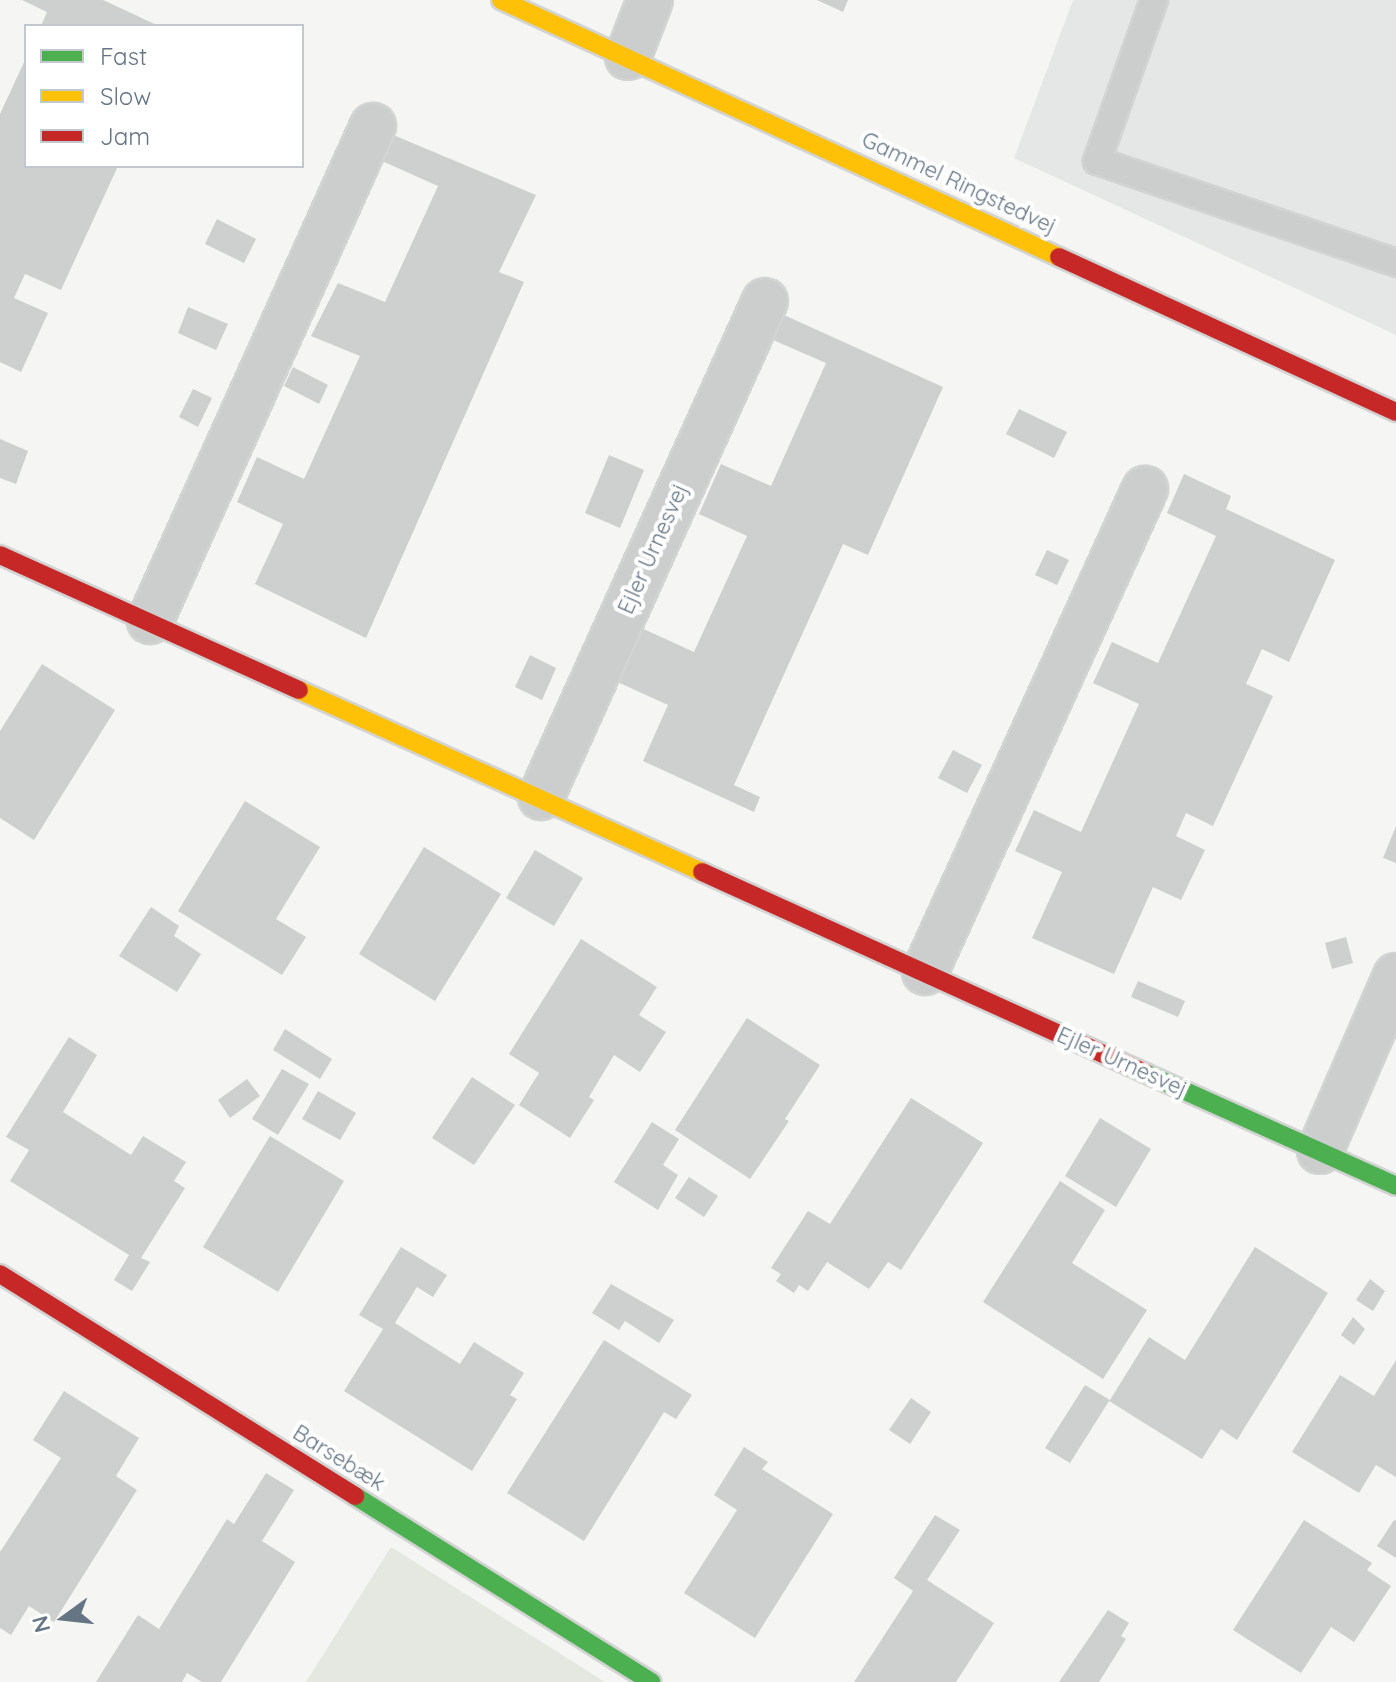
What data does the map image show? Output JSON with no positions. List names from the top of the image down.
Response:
{
  "streets": {
    "street": ["Gammel Ringstedvej", "Ejler Urnesvej", "Barsebæk"]
  },
  "legend": ["Fast", "Slow", "Jam"],
  "north": "left"
}
